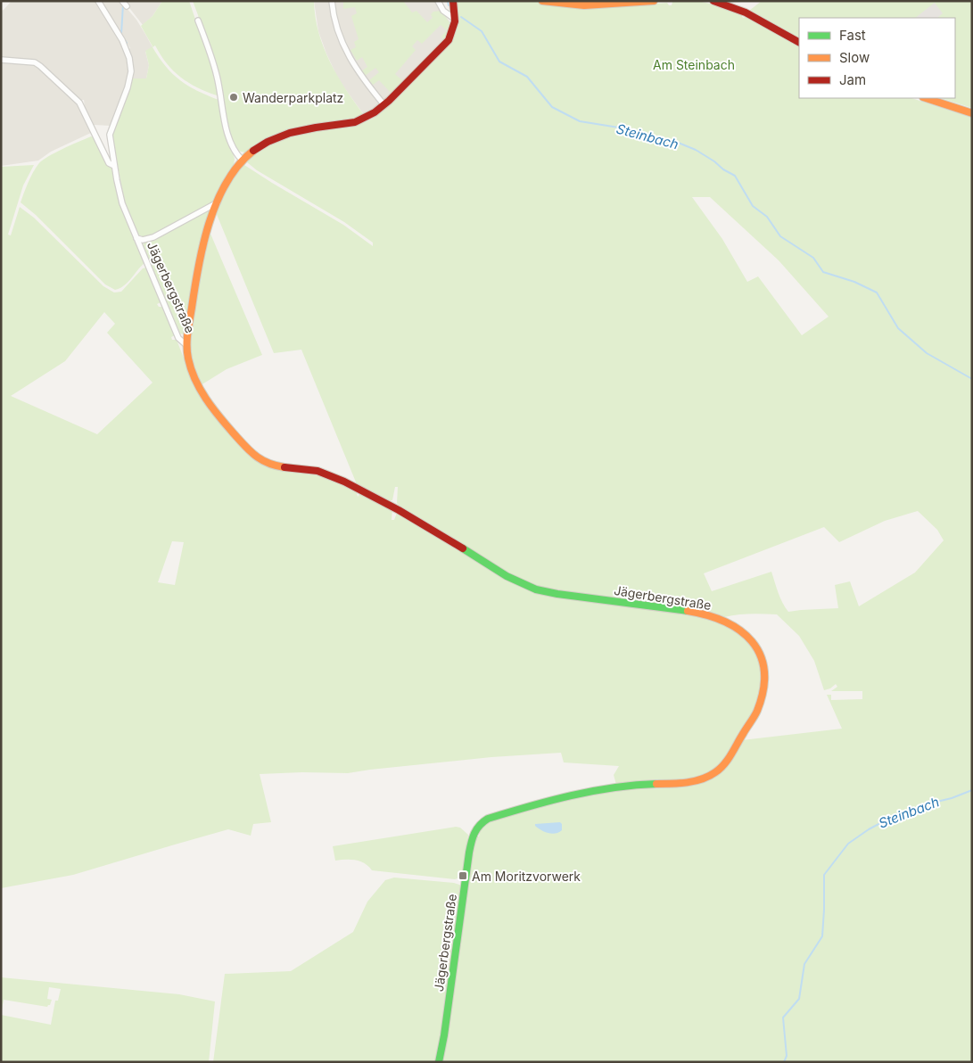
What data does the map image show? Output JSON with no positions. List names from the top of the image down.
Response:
{
  "streets": {
    "street": ["Jägerbergstraße"]
  },
  "water": ["Steinbach"],
  "parks": ["Am Steinbach"],
  "places": {
    "other": ["Wanderparkplatz"],
    "transit": ["Am Moritzvorwerk"]
  },
  "legend": ["Fast", "Slow", "Jam"]
}
